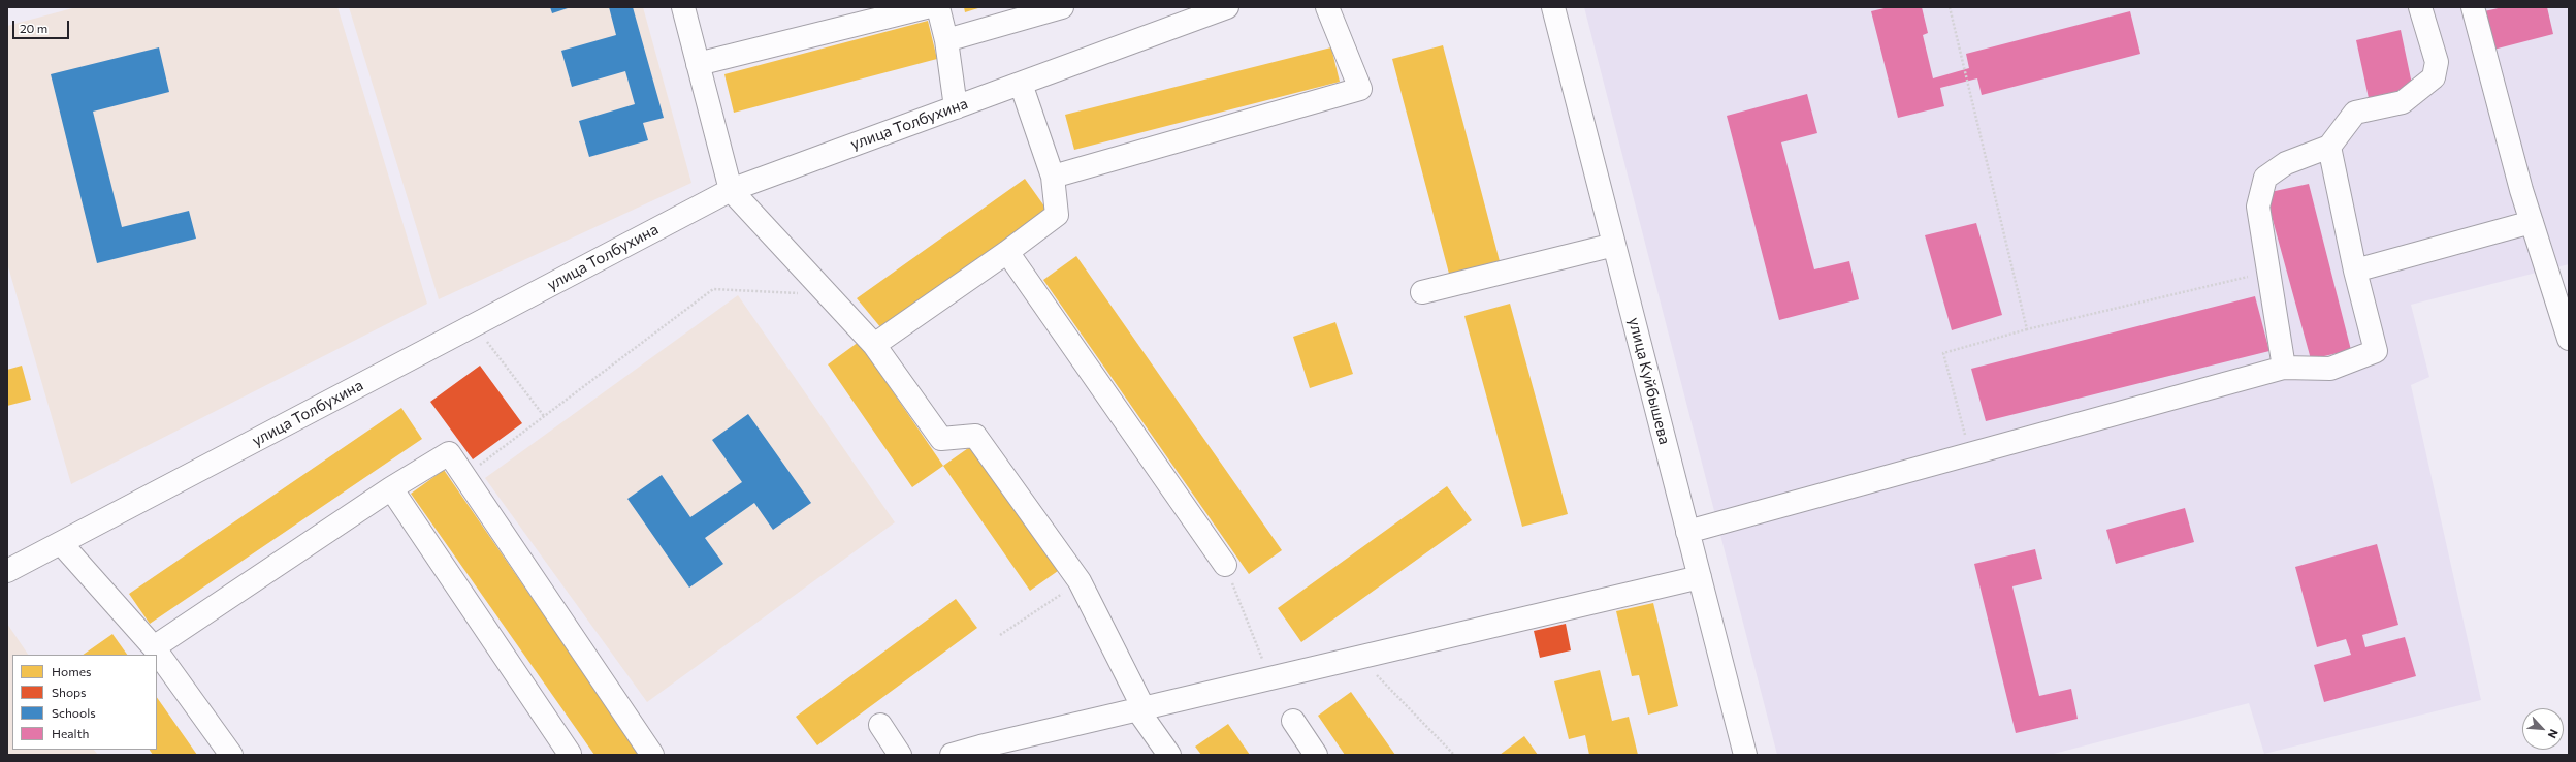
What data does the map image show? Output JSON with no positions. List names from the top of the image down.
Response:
{
  "streets": {
    "street": ["улица Толбухина", "улица Куйбышева"]
  },
  "legend": [
    "Homes",
    "Shops",
    "Schools",
    "Health"
  ],
  "scale_bar": "20 m",
  "north": "bottom right"
}
